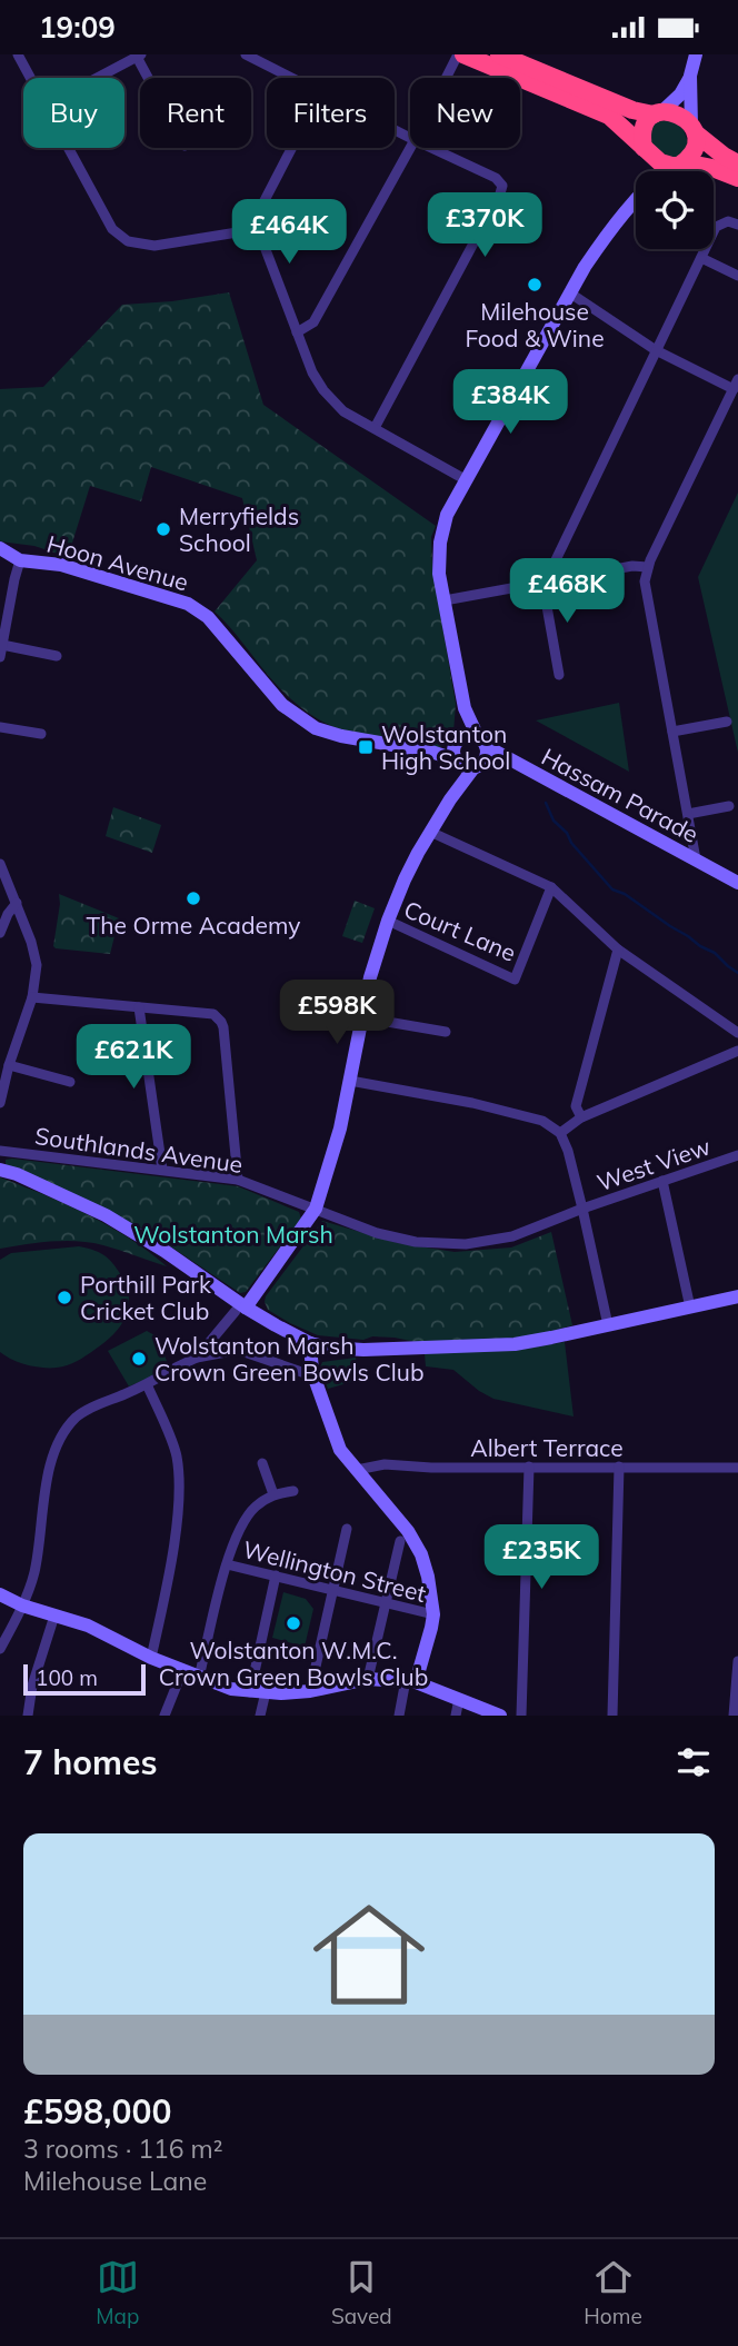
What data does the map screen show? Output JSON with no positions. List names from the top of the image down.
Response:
{
  "streets": {
    "main road": ["Hoon Avenue", "Hassam Parade"],
    "street": [
      "Court Lane",
      "Southlands Avenue",
      "West View",
      "Albert Terrace",
      "Wellington Street"
    ]
  },
  "crossings": [
    ["Hoon Avenue", "Hassam Parade"],
    ["Southlands Avenue", "West View"]
  ],
  "parks": ["Wolstanton Marsh"],
  "places": {
    "other": [
      "Milehouse Food & Wine",
      "Merryfields School",
      "The Orme Academy",
      "Porthill Park Cricket Club",
      "Wolstanton Marsh Crown Green Bowls Club",
      "Wolstanton W.M.C. Crown Green Bowls Club"
    ],
    "transit": ["Wolstanton High School"]
  },
  "scale_bar": "100 m",
  "page": {
    "status": "19:09",
    "chip": [
      "Buy",
      "Rent",
      "Filters",
      "New"
    ],
    "price": [
      "£370K",
      "£464K",
      "£384K",
      "£468K",
      "£598K",
      "£621K",
      "£235K"
    ],
    "scale": "100 m",
    "heading": "7 homes",
    "list": [
      {
        "name": "£598,000",
        "note": "3 rooms · 116 m² · Milehouse Lane"
      }
    ],
    "tabs": ["Map", "Saved", "Home"]
  }
}
